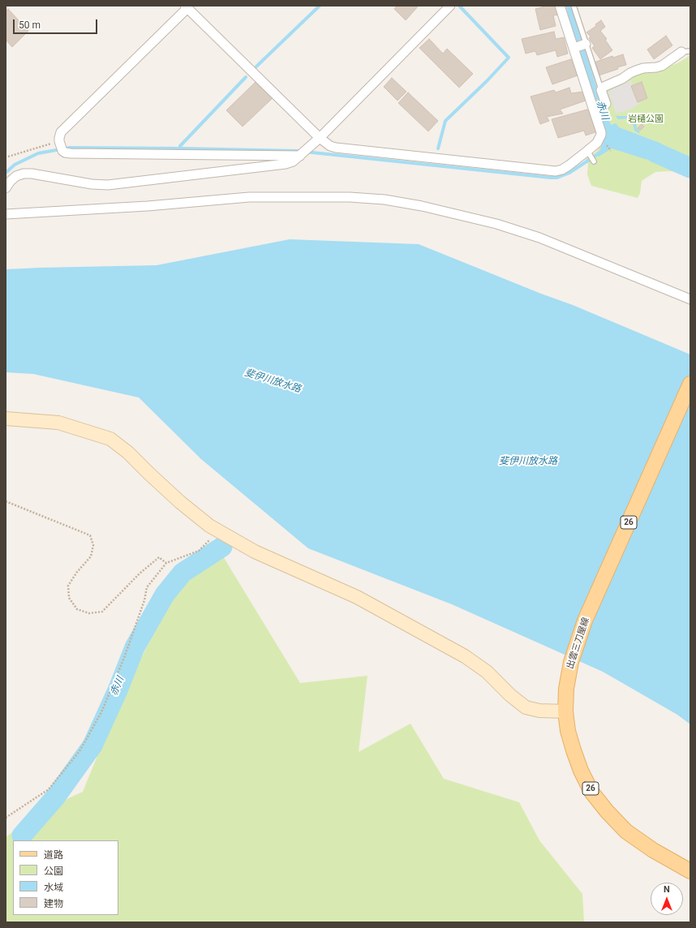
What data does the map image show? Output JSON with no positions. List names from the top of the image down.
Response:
{
  "streets": {
    "main road": ["26", "出雲三刀屋線"]
  },
  "water": ["赤川", "斐伊川放水路"],
  "parks": ["岩樋公園"],
  "legend": [
    "道路",
    "公園",
    "水域",
    "建物"
  ],
  "scale_bar": "50 m",
  "north": "top"
}
